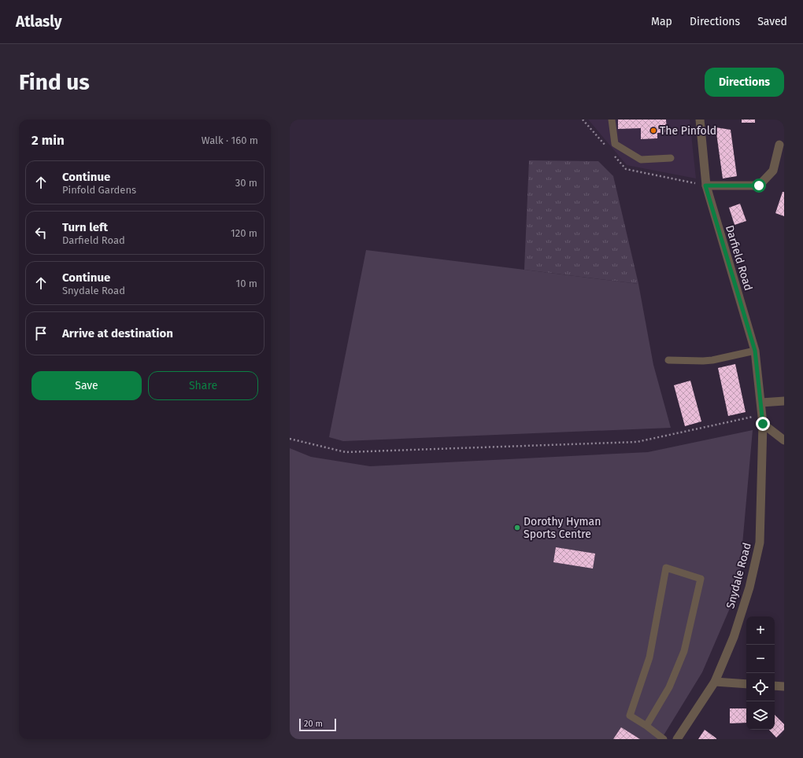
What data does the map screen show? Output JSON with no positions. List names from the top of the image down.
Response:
{
  "streets": {
    "street": ["Darfield Road", "Snydale Road"]
  },
  "crossings": [
    ["Darfield Road", "Snydale Road"]
  ],
  "places": ["The Pinfold", "Dorothy Hyman Sports Centre"],
  "scale_bar": "20 m",
  "page": {
    "header": "Atlasly",
    "nav": ["Map", "Directions", "Saved"],
    "buttons": [
      "Directions",
      ["Save", "Share"]
    ],
    "title": "Find us",
    "heading": ["2 min", "Walk · 160 m"],
    "list": [
      ["Continue", "Pinfold Gardens", "30 m"],
      ["Turn left", "Darfield Road", "120 m"],
      ["Continue", "Snydale Road", "10 m"],
      "Arrive at destination"
    ],
    "map_buttons": ["+", "−"],
    "scale": "20 m"
  }
}
